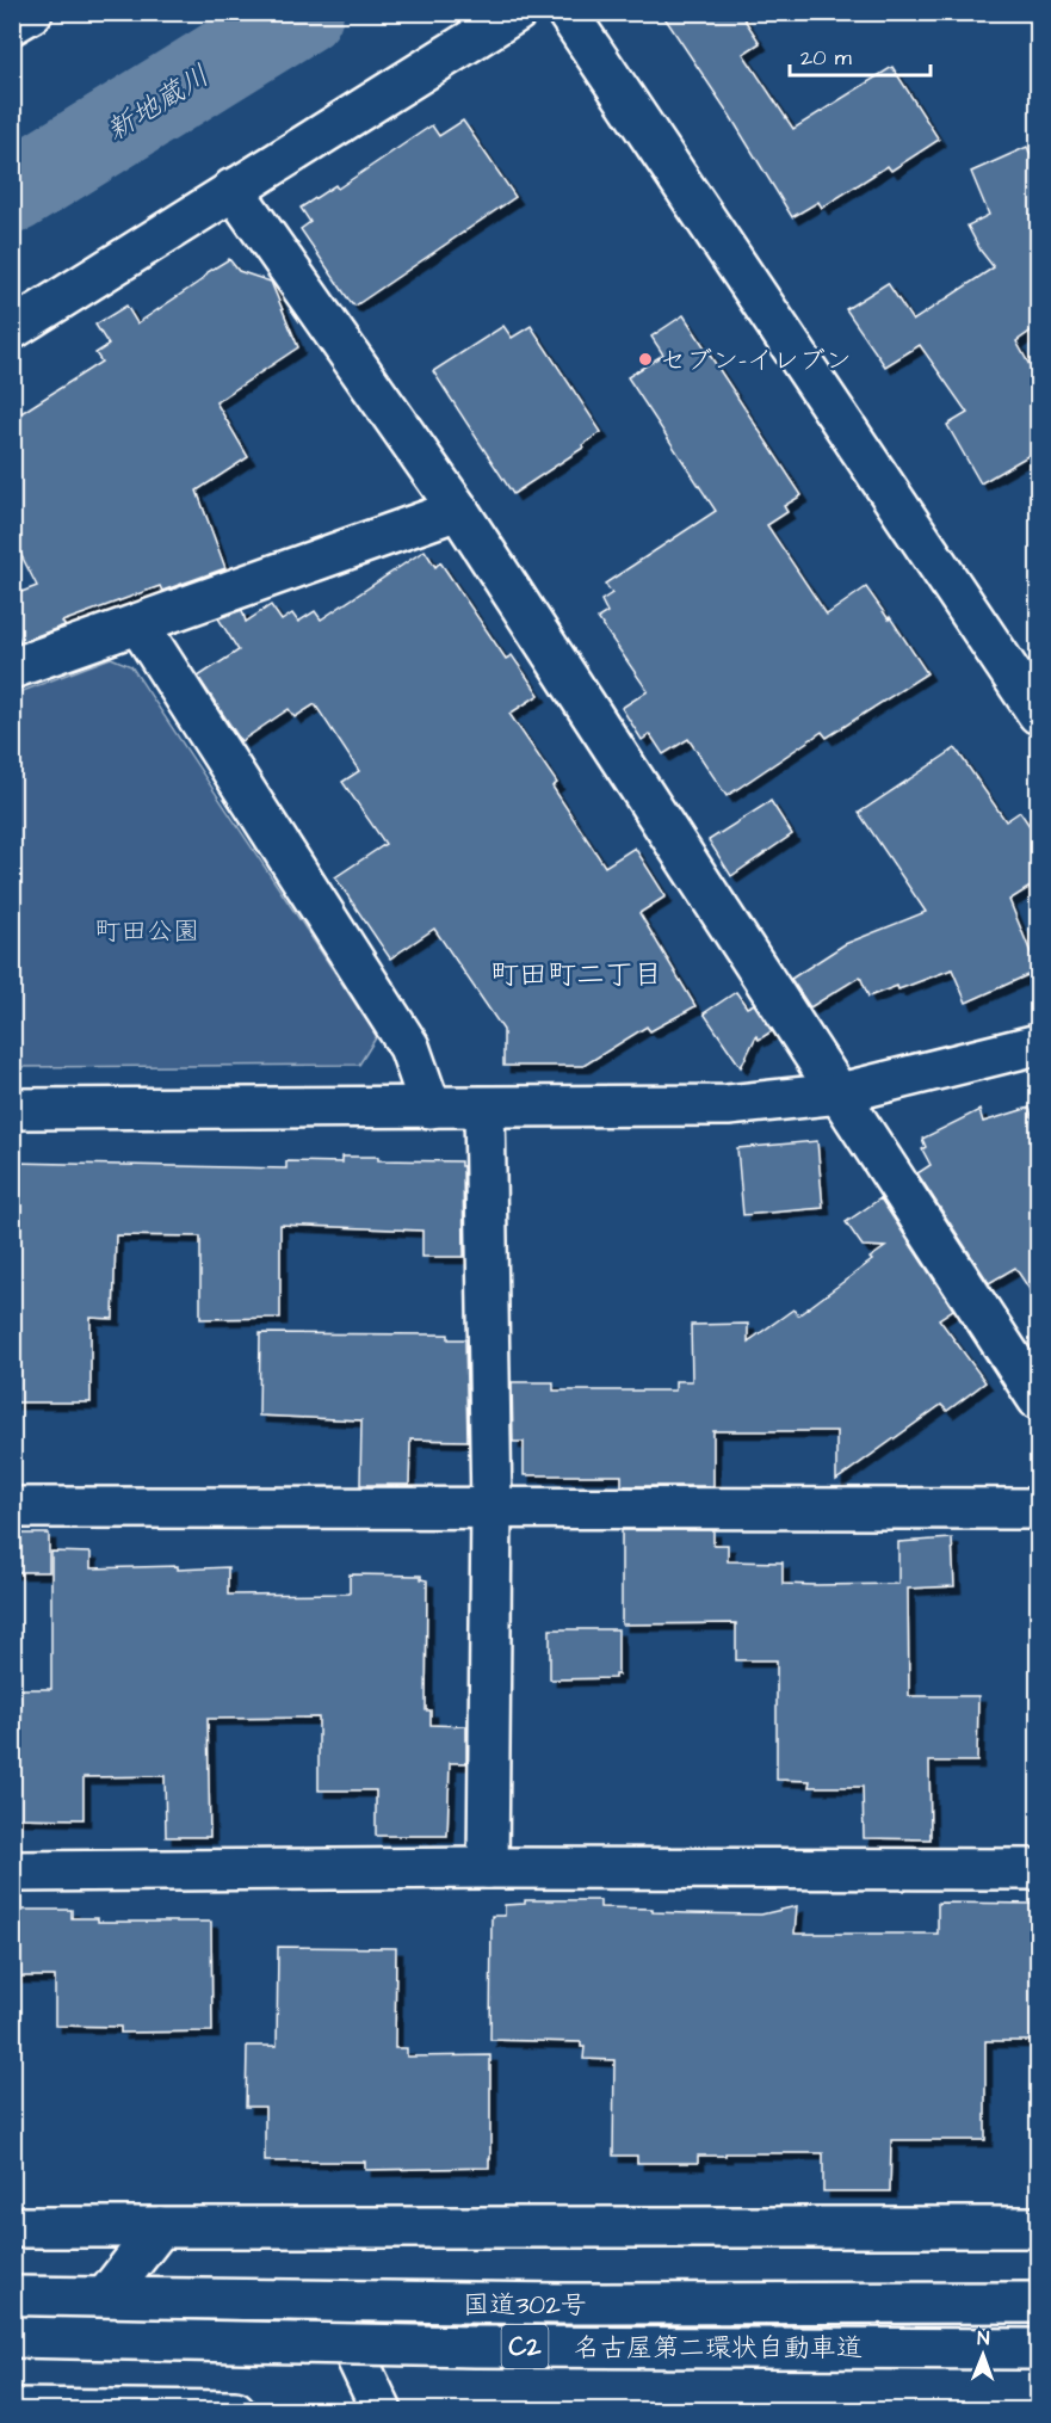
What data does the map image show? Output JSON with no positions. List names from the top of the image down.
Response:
{
  "streets": {
    "main road": ["国道302号", "C2", "名古屋第二環状自動車道"]
  },
  "districts": ["町田町二丁目"],
  "water": ["新地蔵川"],
  "parks": ["町田公園"],
  "places": ["セブン-イレブン"],
  "scale_bar": "20 m",
  "north": "top"
}
